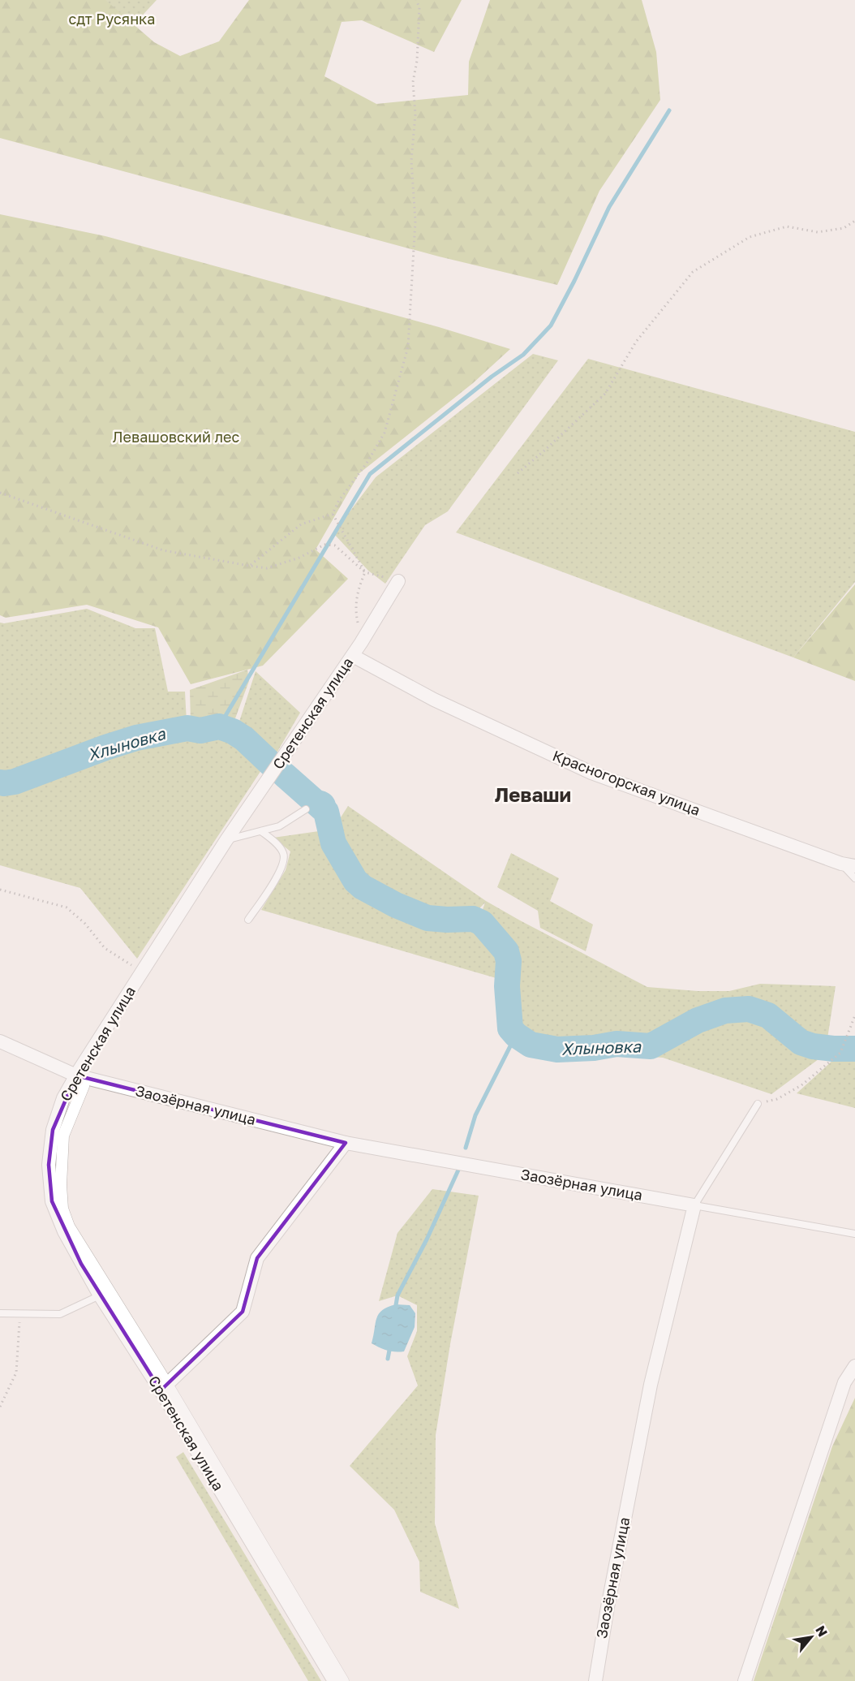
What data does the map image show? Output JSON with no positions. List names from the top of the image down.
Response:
{
  "streets": {
    "street": ["Сретенская улица", "Красногорская улица", "Заозёрная улица"]
  },
  "crossings": [
    ["Сретенская улица", "Красногорская улица"],
    ["Сретенская улица", "Заозёрная улица"]
  ],
  "districts": ["Леваши"],
  "water": ["Хлыновка"],
  "parks": ["сдт Русянка", "Левашовский лес"],
  "north": "top right"
}
